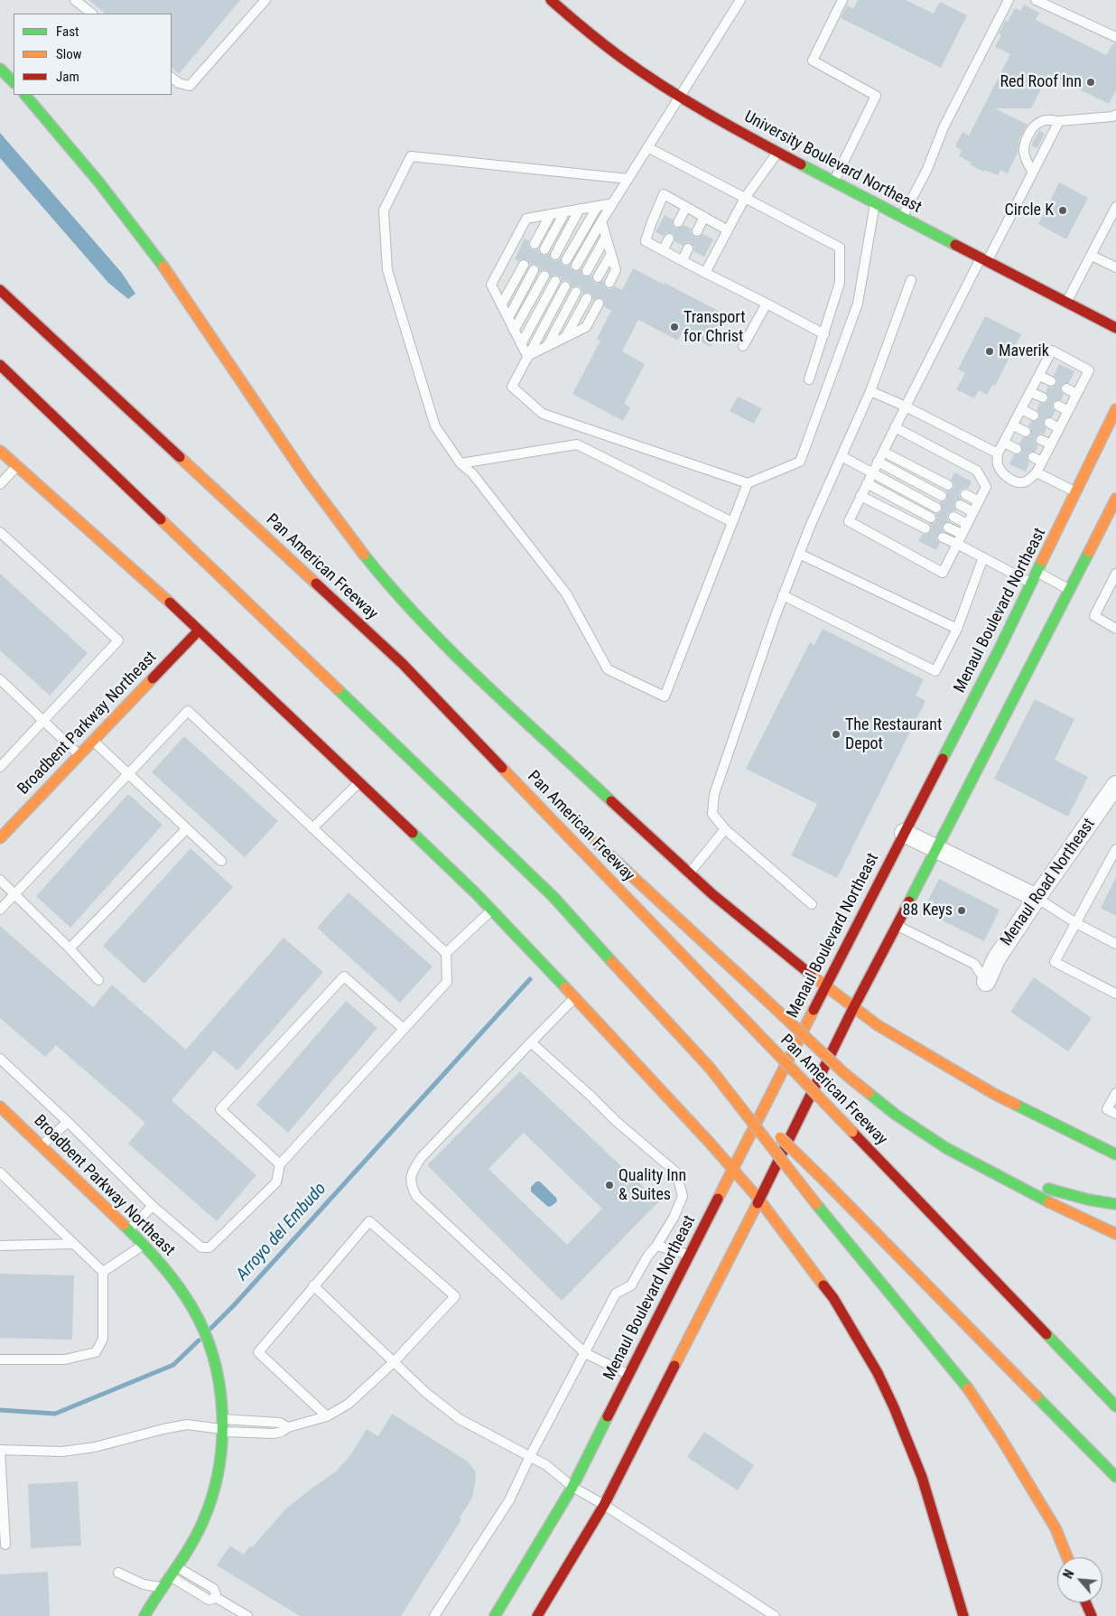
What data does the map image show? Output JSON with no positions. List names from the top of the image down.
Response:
{
  "streets": {
    "main road": [
      "University Boulevard Northeast",
      "Pan American Freeway",
      "Menaul Boulevard Northeast",
      "Broadbent Parkway Northeast"
    ],
    "street": ["Menaul Road Northeast"]
  },
  "water": ["Arroyo del Embudo"],
  "places": [
    "Red Roof Inn",
    "Circle K",
    "Transport for Christ",
    "Maverik",
    "The Restaurant Depot",
    "88 Keys",
    "Quality Inn & Suites"
  ],
  "legend": ["Fast", "Slow", "Jam"],
  "north": "top left"
}
